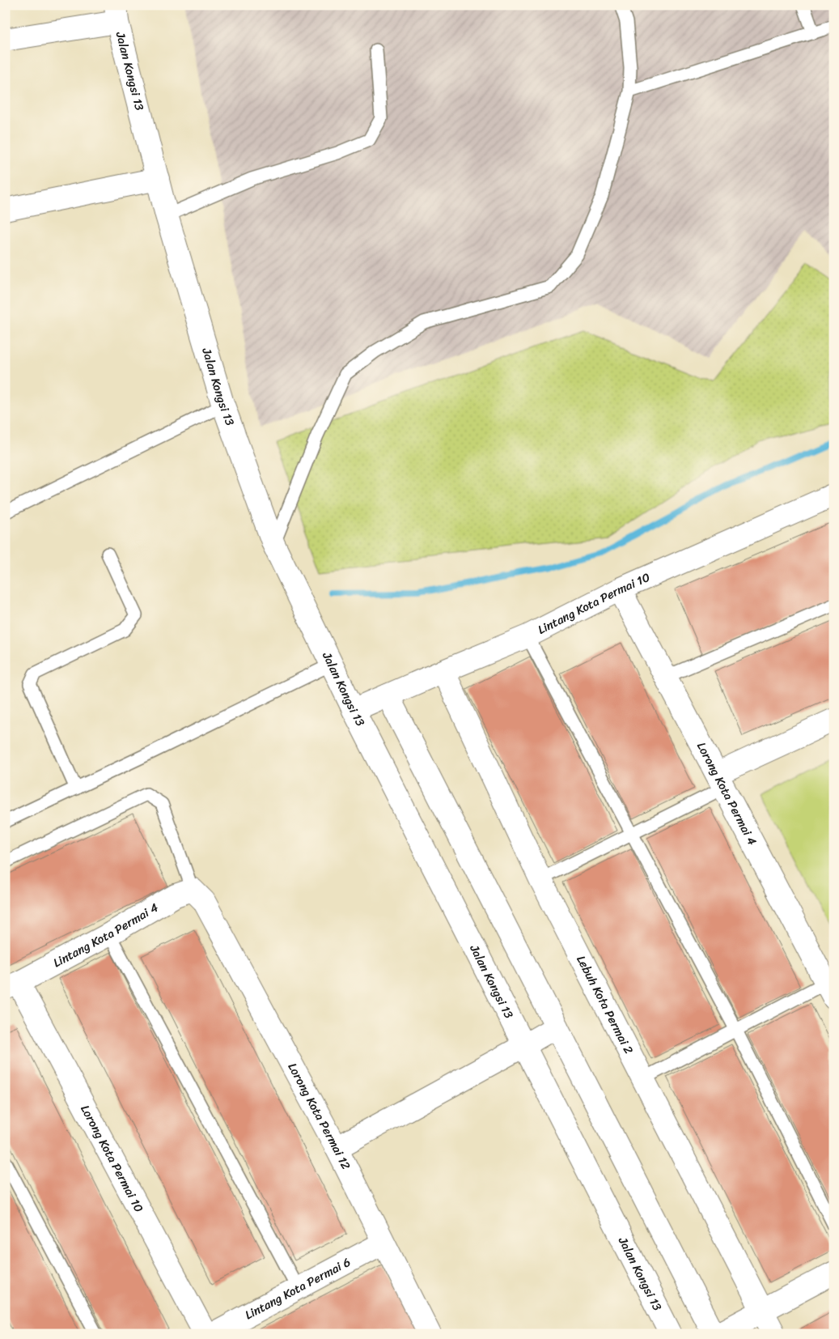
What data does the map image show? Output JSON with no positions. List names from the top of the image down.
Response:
{
  "streets": {
    "street": [
      "Jalan Kongsi 13",
      "Lintang Kota Permai 10",
      "Lorong Kota Permai 4",
      "Lintang Kota Permai 4",
      "Lebuh Kota Permai 2",
      "Lorong Kota Permai 12",
      "Lorong Kota Permai 10",
      "Lintang Kota Permai 6"
    ]
  },
  "crossings": [
    ["Jalan Kongsi 13", "Lintang Kota Permai 10"],
    ["Lintang Kota Permai 10", "Lorong Kota Permai 4"],
    ["Lintang Kota Permai 10", "Lebuh Kota Permai 2"],
    ["Lintang Kota Permai 4", "Lorong Kota Permai 12"],
    ["Lintang Kota Permai 4", "Lorong Kota Permai 10"],
    ["Lorong Kota Permai 12", "Lintang Kota Permai 6"]
  ]
}
